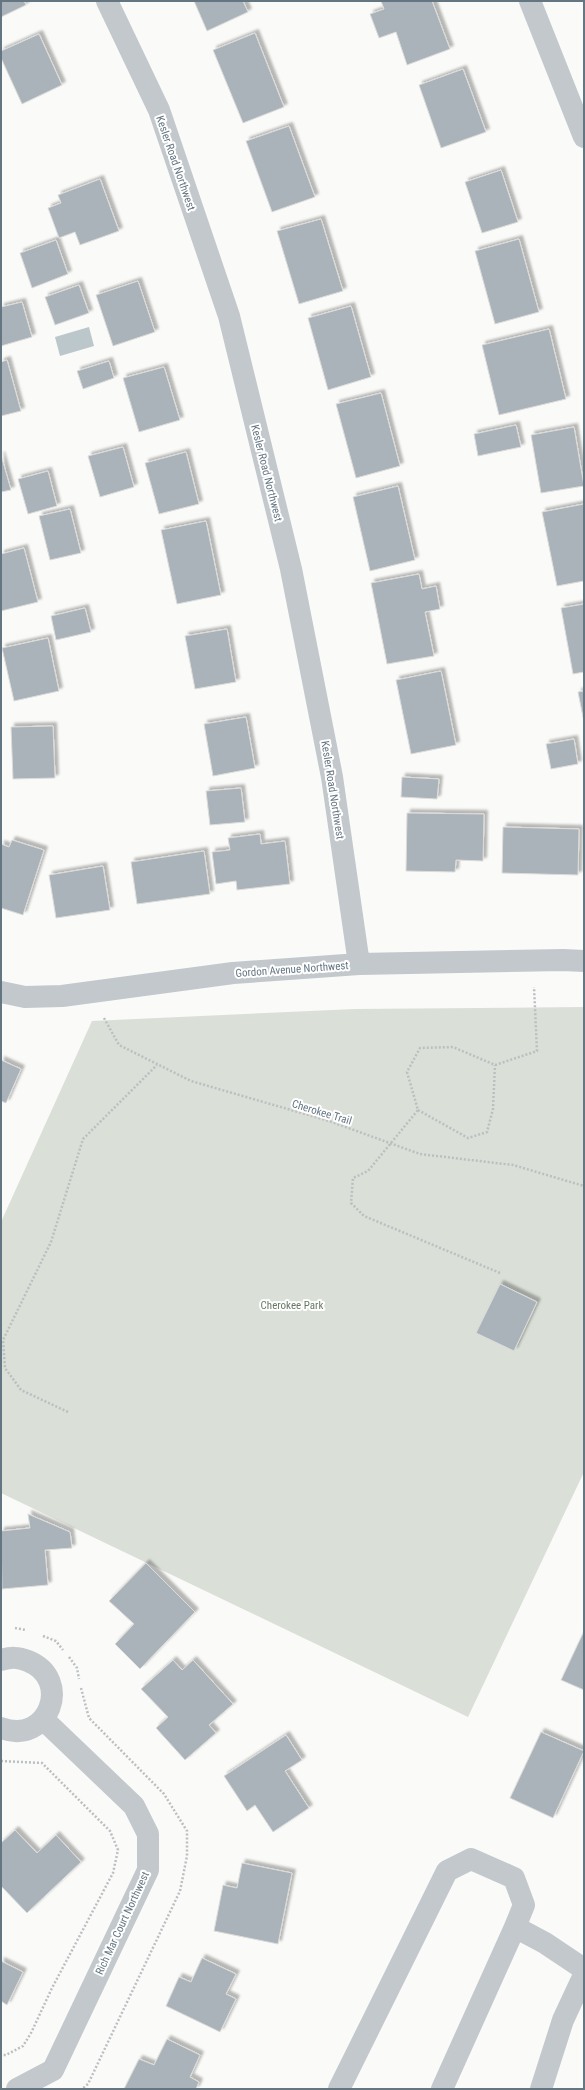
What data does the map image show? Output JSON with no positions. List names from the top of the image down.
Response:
{
  "streets": {
    "street": ["Kesler Road Northwest", "Gordon Avenue Northwest", "Rich Mar Court Northwest"],
    "path": ["Cherokee Trail"]
  },
  "crossings": [
    ["Kesler Road Northwest", "Gordon Avenue Northwest"],
    ["Gordon Avenue Northwest", "Cherokee Trail"]
  ],
  "parks": ["Cherokee Park"]
}
